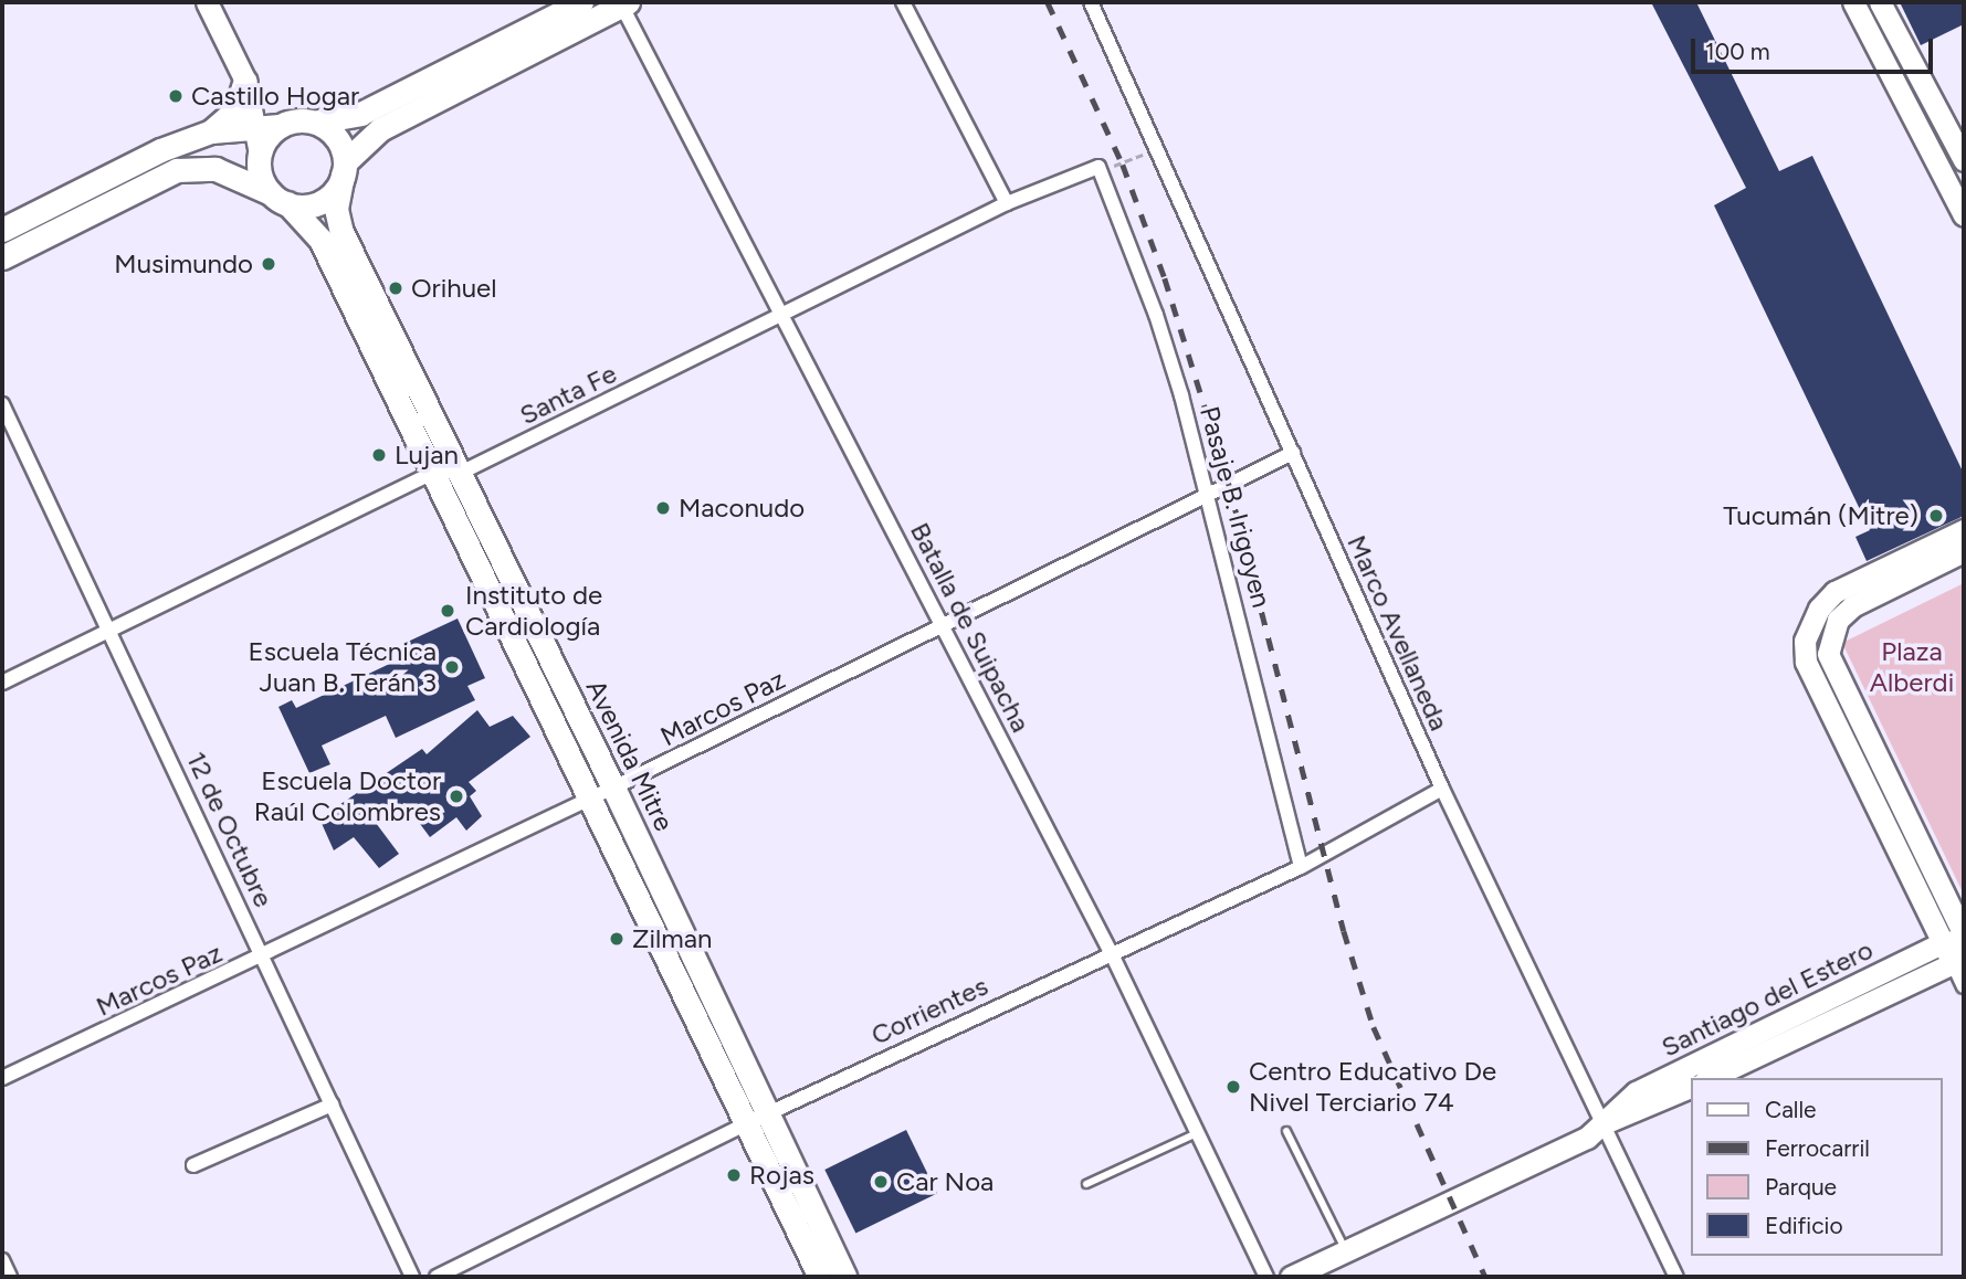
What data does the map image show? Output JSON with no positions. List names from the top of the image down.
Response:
{
  "streets": {
    "main road": ["Avenida Mitre", "Santiago del Estero"],
    "street": [
      "Santa Fe",
      "Pasaje B. Irigoyen",
      "Batalla de Suipacha",
      "Marco Avellaneda",
      "Marcos Paz",
      "12 de Octubre",
      "Corrientes"
    ]
  },
  "crossings": [
    ["Santa Fe", "Pasaje B. Irigoyen"],
    ["Santa Fe", "Batalla de Suipacha"],
    ["Santa Fe", "Avenida Mitre"],
    ["Santa Fe", "12 de Octubre"],
    ["Pasaje B. Irigoyen", "Marcos Paz"],
    ["Pasaje B. Irigoyen", "Corrientes"],
    ["Batalla de Suipacha", "Marcos Paz"],
    ["Batalla de Suipacha", "Corrientes"],
    ["Marco Avellaneda", "Marcos Paz"],
    ["Marco Avellaneda", "Santiago del Estero"],
    ["Marco Avellaneda", "Corrientes"],
    ["Marcos Paz", "Avenida Mitre"],
    ["Marcos Paz", "12 de Octubre"],
    ["Avenida Mitre", "Corrientes"]
  ],
  "parks": ["Plaza Alberdi"],
  "places": [
    "Castillo Hogar",
    "Musimundo",
    "Orihuel",
    "Lujan",
    "Maconudo",
    "Tucumán (Mitre)",
    "Instituto de Cardiología",
    "Escuela Técnica Juan B. Terán 3",
    "Escuela Doctor Raúl Colombres",
    "Zilman",
    "Centro Educativo De Nivel Terciario 74",
    "Rojas",
    "Car Noa"
  ],
  "legend": [
    "Calle",
    "Ferrocarril",
    "Parque",
    "Edificio"
  ],
  "scale_bar": "100 m"
}
